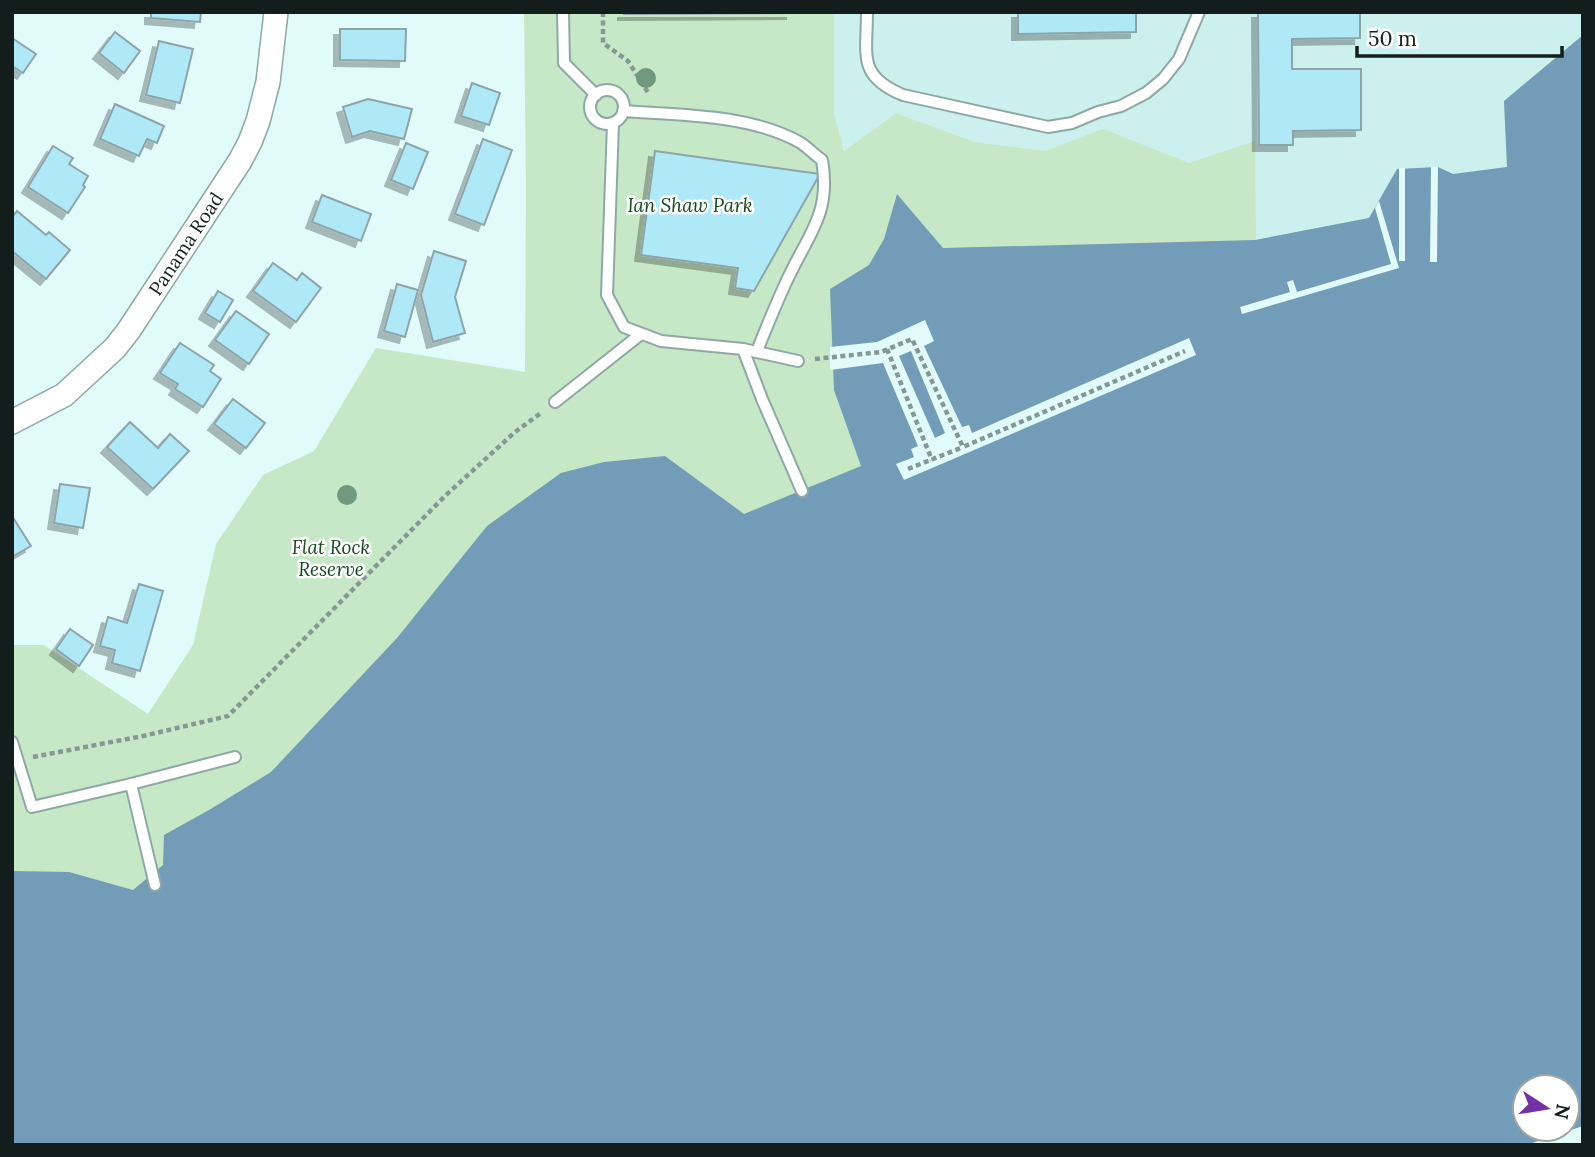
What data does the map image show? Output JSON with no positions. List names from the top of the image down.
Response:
{
  "streets": {
    "street": ["Panama Road"]
  },
  "parks": ["Ian Shaw Park", "Flat Rock Reserve"],
  "scale_bar": "50 m",
  "north": "right"
}
